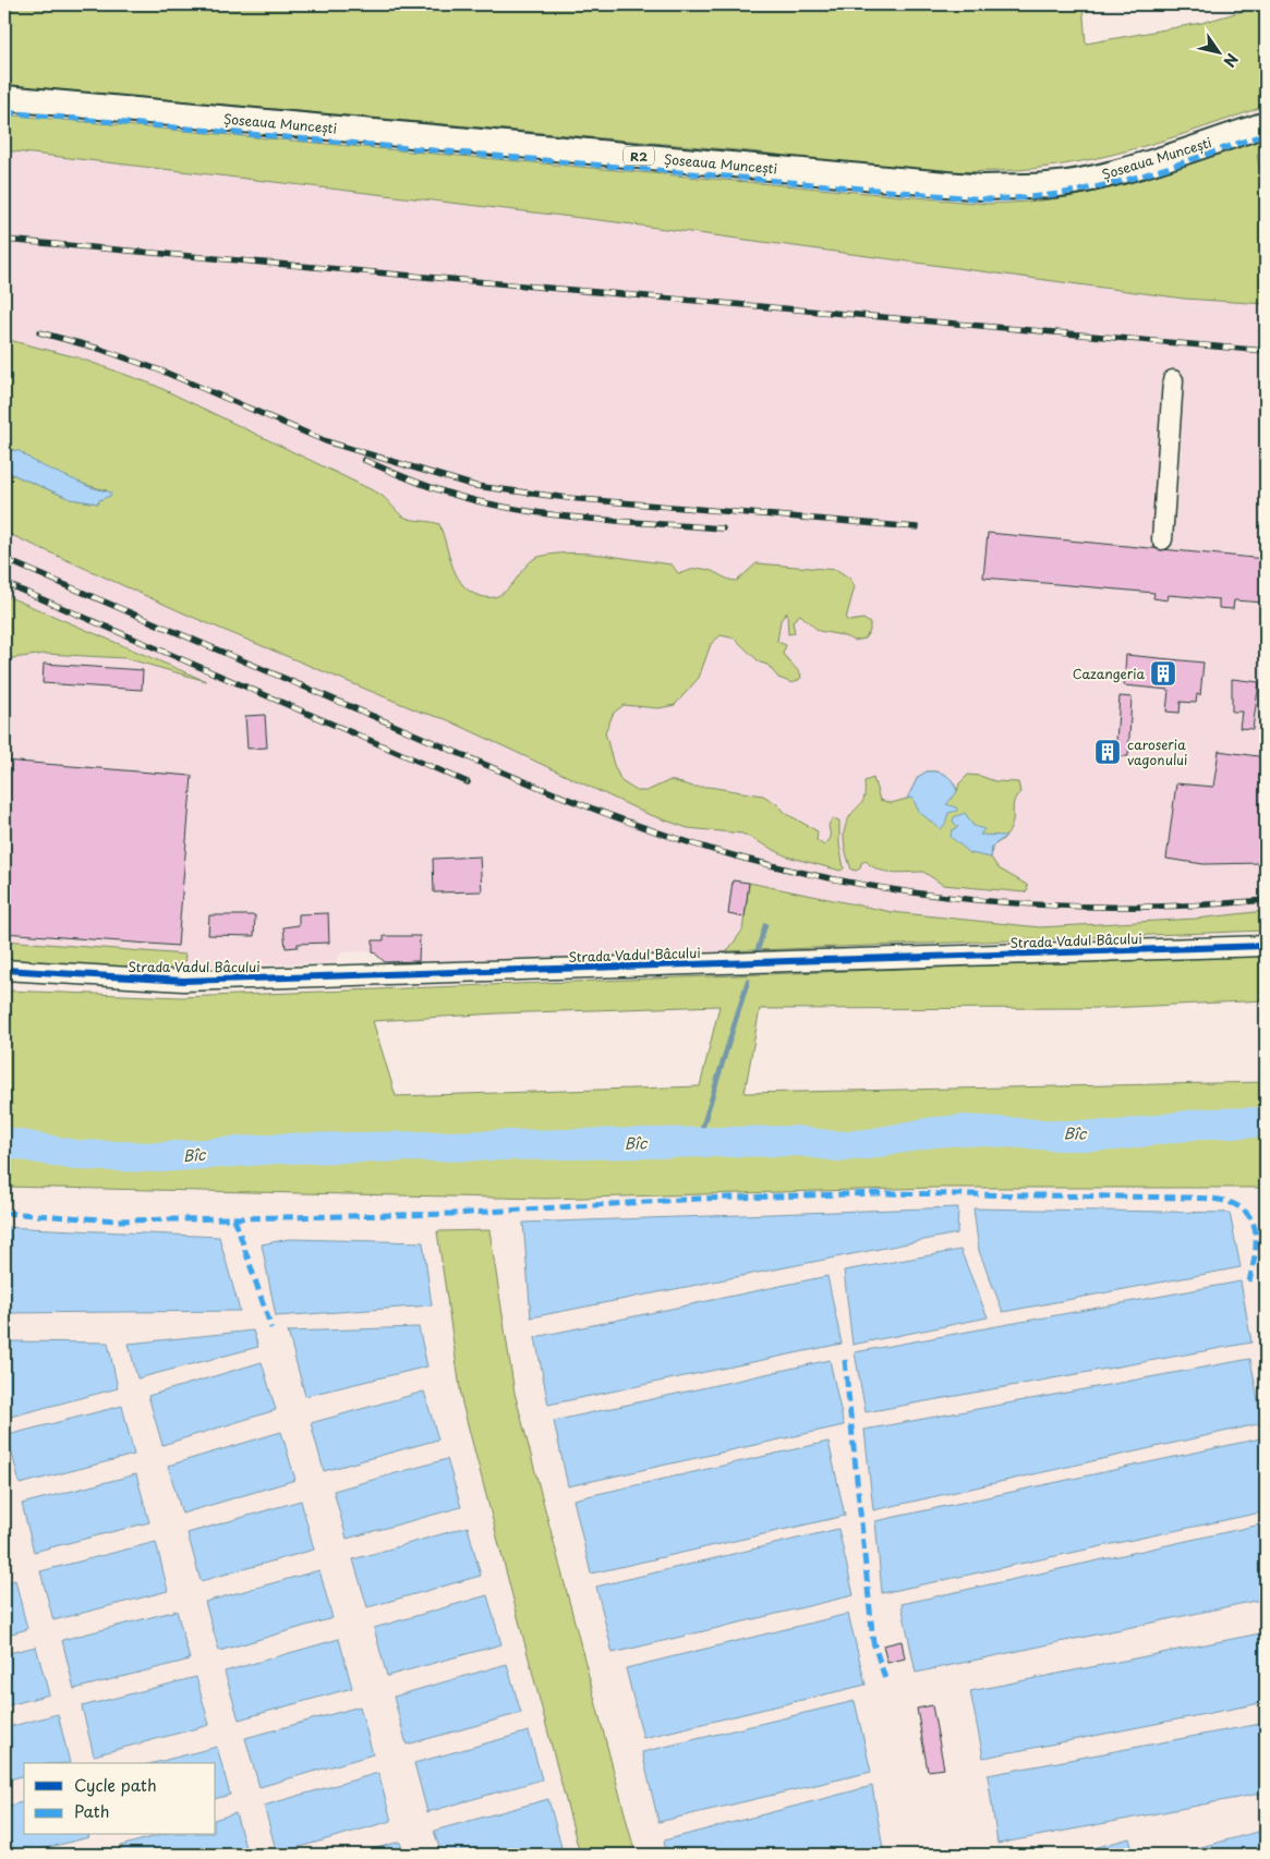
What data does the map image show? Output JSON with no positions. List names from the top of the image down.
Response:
{
  "streets": {
    "main road": ["Șoseaua Muncești", "R2"],
    "street": ["Strada Vadul Bâcului"]
  },
  "water": ["Bîc"],
  "places": {
    "building": ["Cazangeria", "caroseria vagonului"]
  },
  "legend": ["Cycle path", "Path"],
  "north": "bottom right"
}
